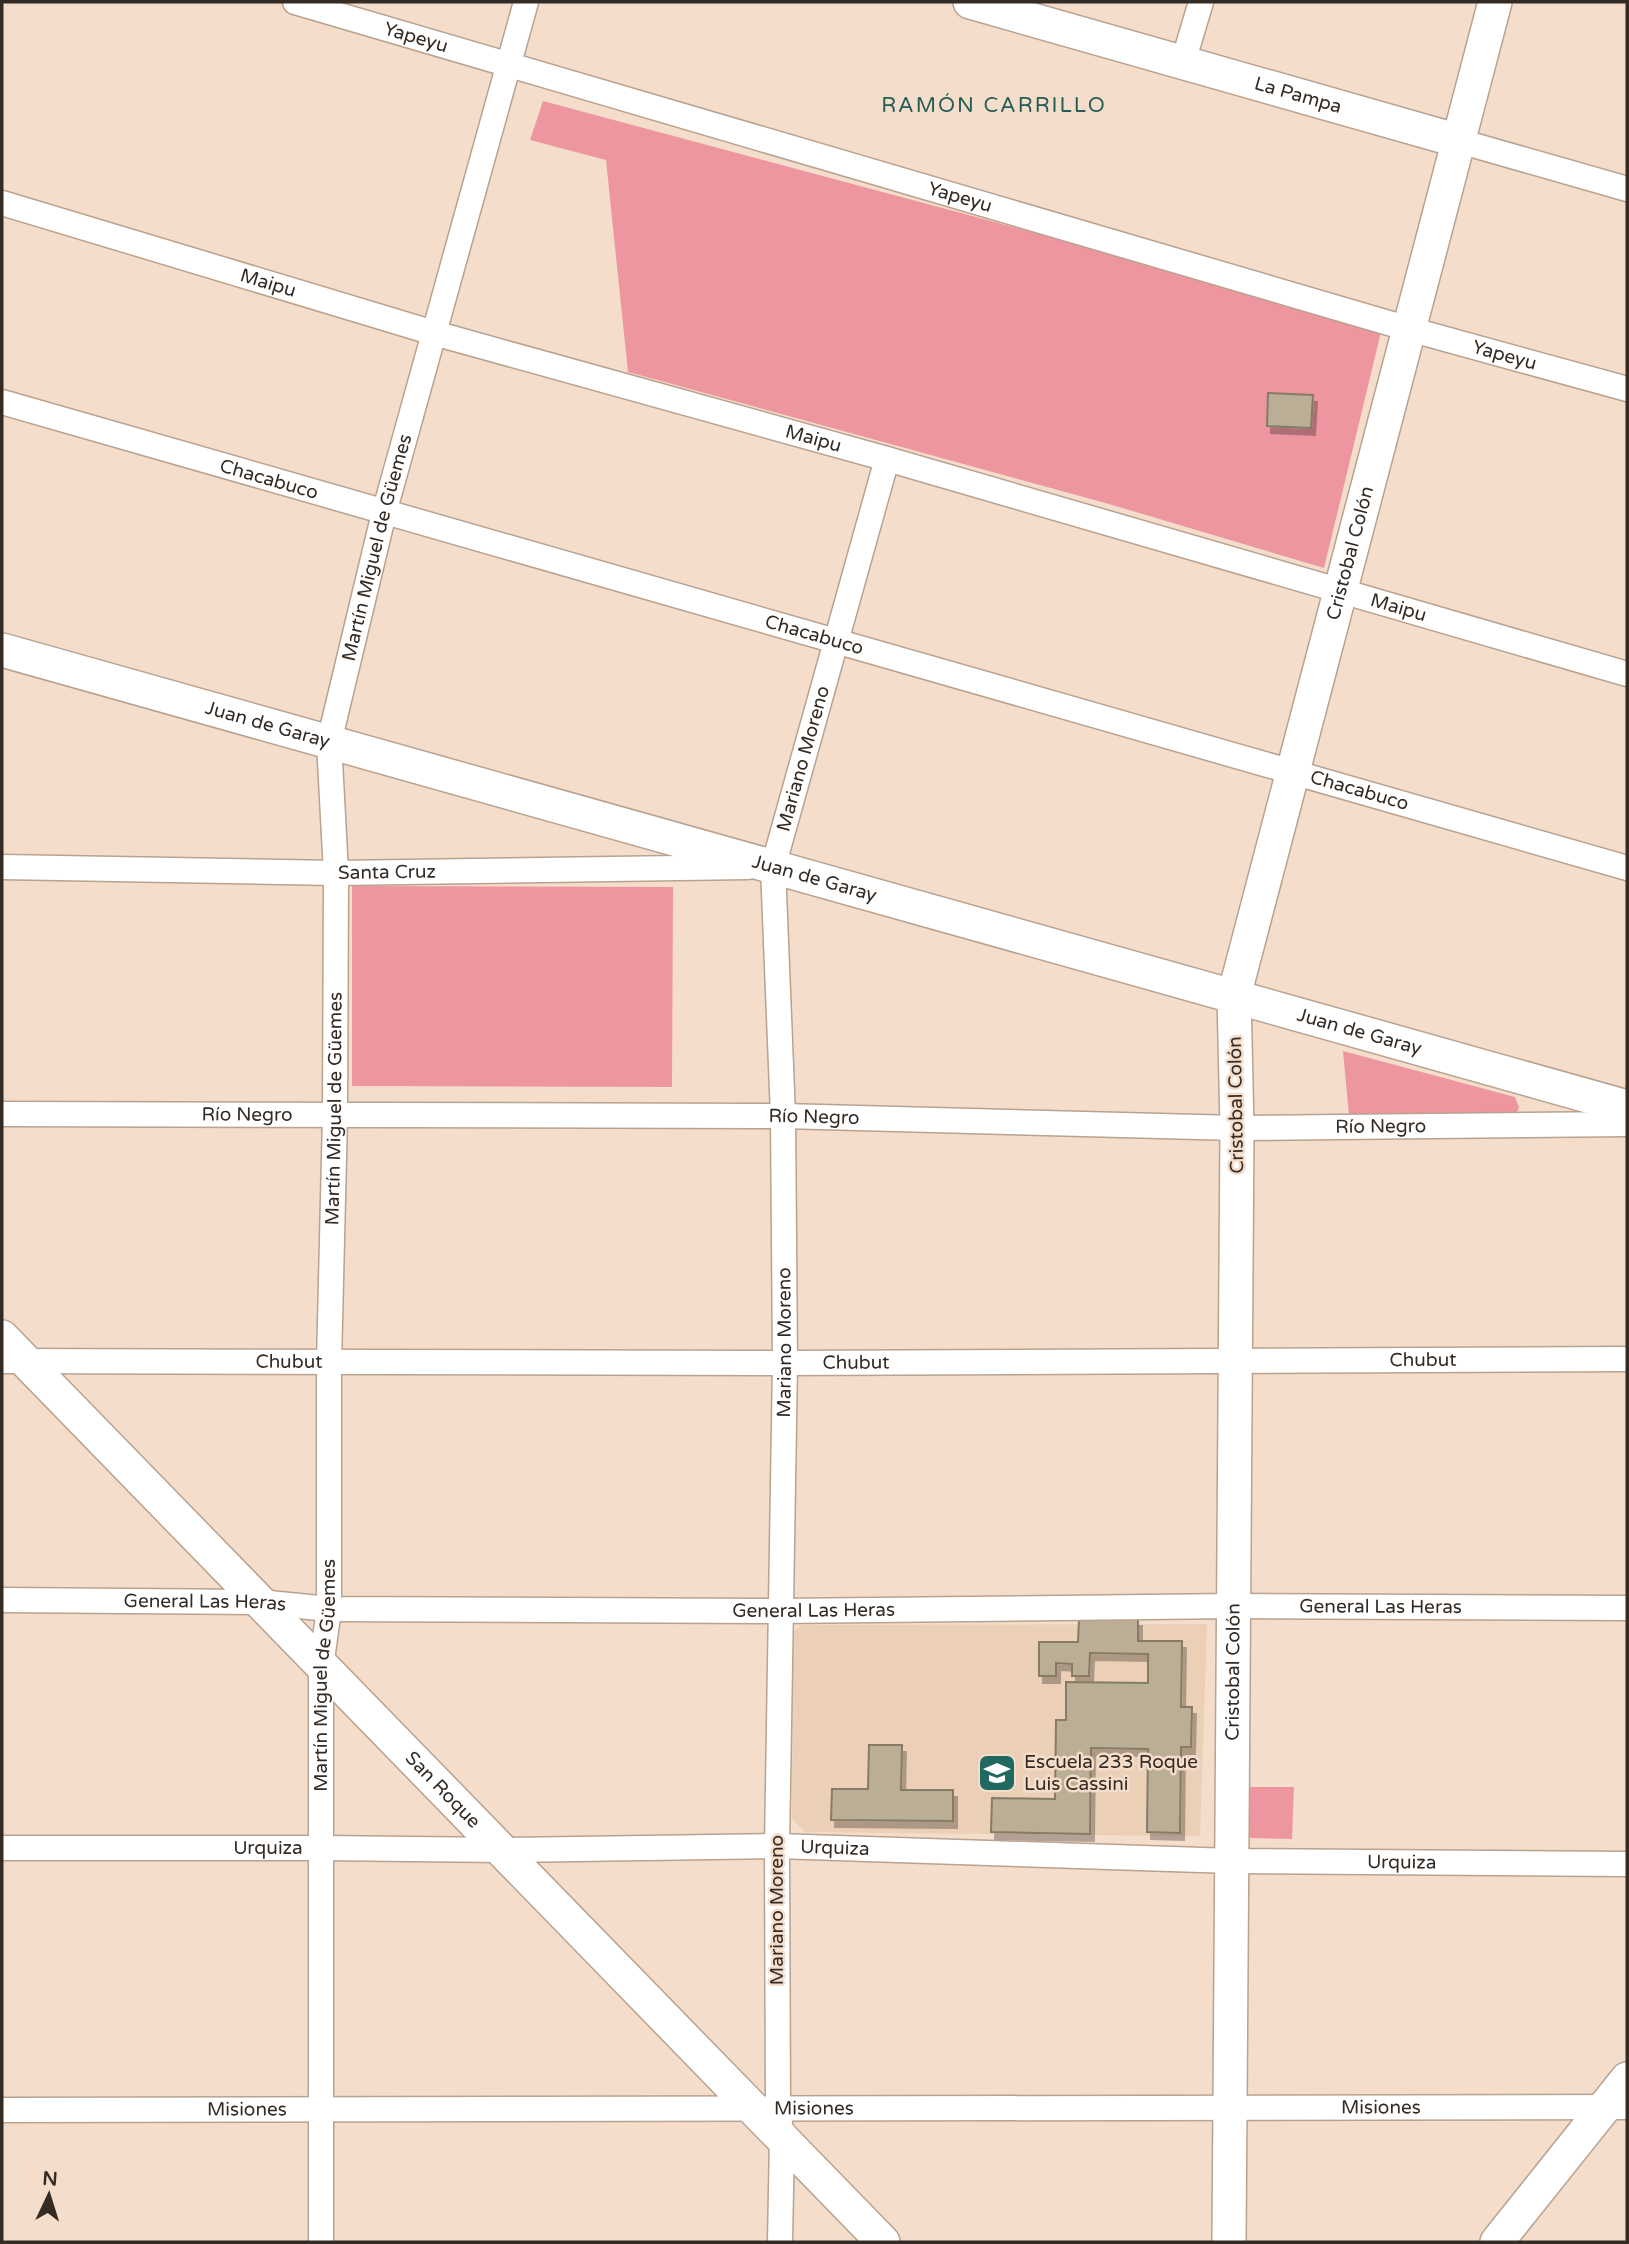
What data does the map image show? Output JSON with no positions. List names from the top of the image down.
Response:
{
  "streets": {
    "street": [
      "Yapeyu",
      "La Pampa",
      "Maipu",
      "Chacabuco",
      "Martín Miguel de Güemes",
      "Cristobal Colón",
      "Juan de Garay",
      "Mariano Moreno",
      "Santa Cruz",
      "Río Negro",
      "Chubut",
      "General Las Heras",
      "San Roque",
      "Urquiza",
      "Misiones"
    ]
  },
  "crossings": [
    ["Yapeyu", "Martín Miguel de Güemes"],
    ["Yapeyu", "Cristobal Colón"],
    ["La Pampa", "Cristobal Colón"],
    ["Maipu", "Martín Miguel de Güemes"],
    ["Maipu", "Cristobal Colón"],
    ["Maipu", "Mariano Moreno"],
    ["Chacabuco", "Martín Miguel de Güemes"],
    ["Chacabuco", "Cristobal Colón"],
    ["Chacabuco", "Mariano Moreno"],
    ["Martín Miguel de Güemes", "Juan de Garay"],
    ["Martín Miguel de Güemes", "Santa Cruz"],
    ["Martín Miguel de Güemes", "Río Negro"],
    ["Martín Miguel de Güemes", "Chubut"],
    ["Martín Miguel de Güemes", "General Las Heras"],
    ["Martín Miguel de Güemes", "San Roque"],
    ["Martín Miguel de Güemes", "Urquiza"],
    ["Martín Miguel de Güemes", "Misiones"],
    ["Cristobal Colón", "Juan de Garay"],
    ["Cristobal Colón", "Río Negro"],
    ["Cristobal Colón", "Chubut"],
    ["Cristobal Colón", "General Las Heras"],
    ["Cristobal Colón", "Urquiza"],
    ["Cristobal Colón", "Misiones"],
    ["Juan de Garay", "Mariano Moreno"],
    ["Juan de Garay", "Santa Cruz"],
    ["Mariano Moreno", "Santa Cruz"],
    ["Mariano Moreno", "Río Negro"],
    ["Mariano Moreno", "Chubut"],
    ["Mariano Moreno", "General Las Heras"],
    ["Mariano Moreno", "San Roque"],
    ["Mariano Moreno", "Urquiza"],
    ["Mariano Moreno", "Misiones"],
    ["Chubut", "San Roque"],
    ["General Las Heras", "San Roque"],
    ["San Roque", "Urquiza"],
    ["San Roque", "Misiones"]
  ],
  "districts": ["RAMÓN CARRILLO"],
  "places": {
    "school or university": ["Escuela 233 Roque Luis Cassini"]
  },
  "north": "top"
}
